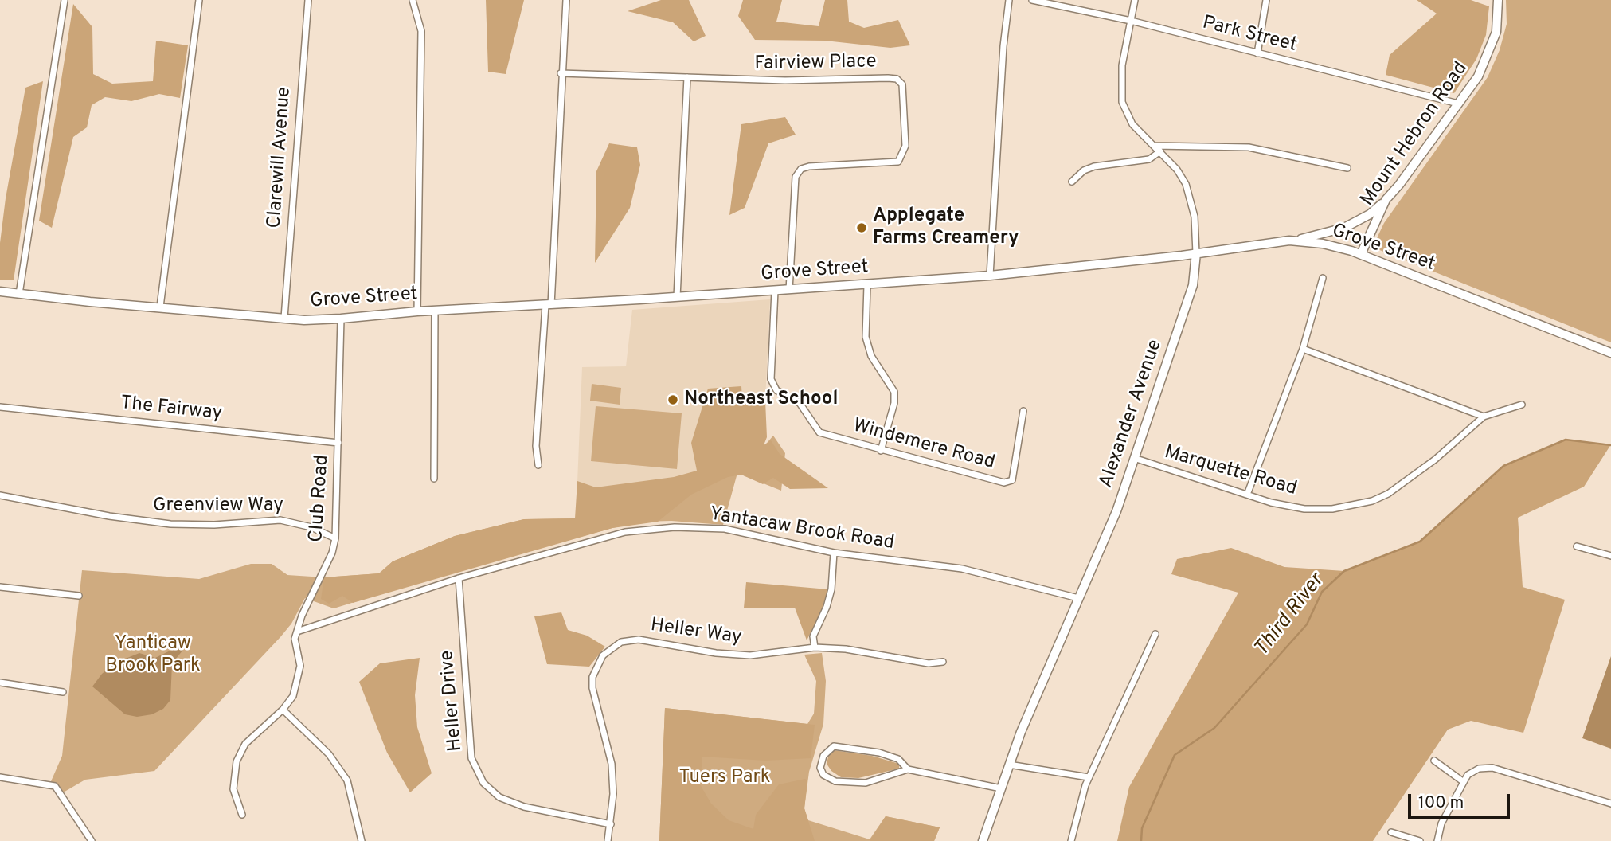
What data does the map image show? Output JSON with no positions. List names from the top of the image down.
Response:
{
  "streets": {
    "main road": ["Mount Hebron Road", "Grove Street", "Alexander Avenue"],
    "street": [
      "Park Street",
      "Fairview Place",
      "Clarewill Avenue",
      "The Fairway",
      "Windemere Road",
      "Marquette Road",
      "Club Road",
      "Greenview Way",
      "Yantacaw Brook Road",
      "Heller Way",
      "Heller Drive"
    ]
  },
  "crossings": [
    ["Park Street", "Mount Hebron Road"],
    ["Park Street", "Alexander Avenue"],
    ["Fairview Place", "Grove Street"],
    ["Mount Hebron Road", "Grove Street"],
    ["Clarewill Avenue", "Grove Street"],
    ["Grove Street", "Alexander Avenue"],
    ["Grove Street", "Windemere Road"],
    ["Grove Street", "Club Road"],
    ["The Fairway", "Club Road"],
    ["Alexander Avenue", "Marquette Road"],
    ["Alexander Avenue", "Yantacaw Brook Road"],
    ["Club Road", "Greenview Way"],
    ["Club Road", "Yantacaw Brook Road"],
    ["Yantacaw Brook Road", "Heller Drive"],
    ["Heller Way", "Heller Drive"]
  ],
  "water": ["Third River"],
  "parks": ["Yanticaw Brook Park", "Tuers Park"],
  "places": ["Applegate Farms Creamery", "Northeast School"],
  "scale_bar": "100 m"
}
